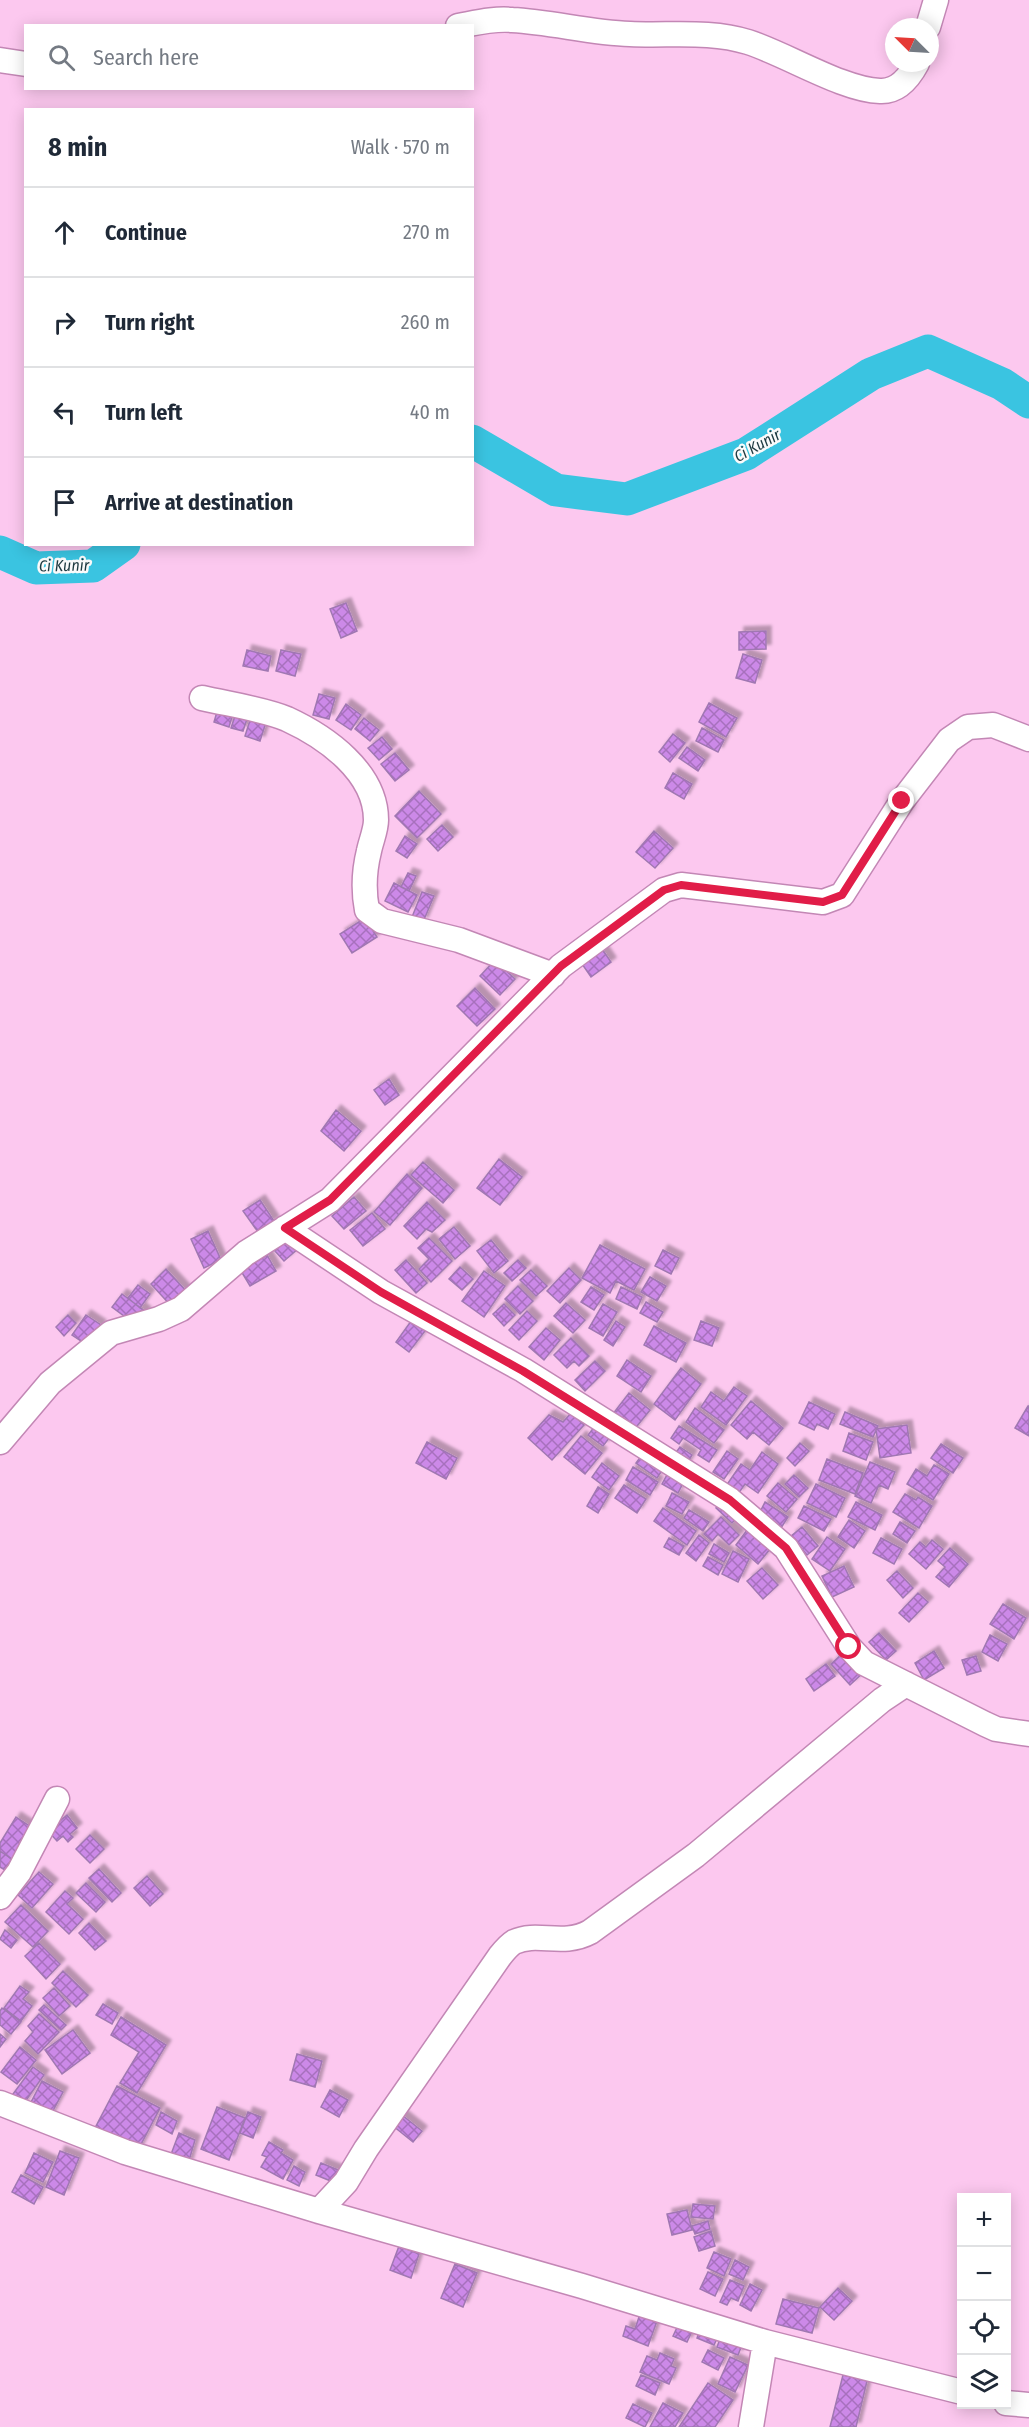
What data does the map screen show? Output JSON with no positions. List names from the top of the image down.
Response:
{
  "water": ["Ci Kunir"],
  "north": "top left",
  "page": {
    "search": "Search here",
    "heading": ["8 min", "Walk · 570 m"],
    "list": [
      ["Continue", "270 m"],
      ["Turn right", "260 m"],
      ["Turn left", "40 m"],
      "Arrive at destination"
    ],
    "map_buttons": ["+", "−"]
  }
}
